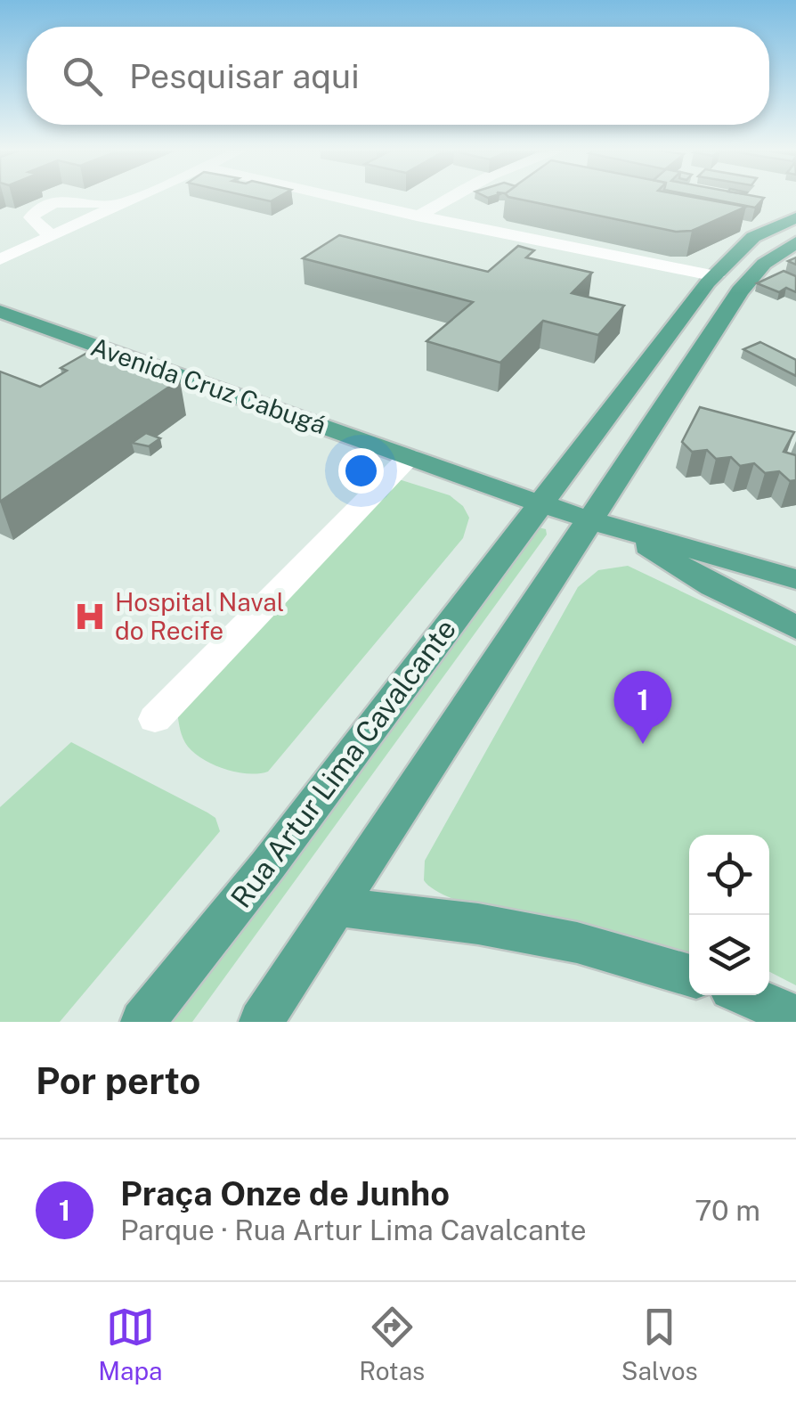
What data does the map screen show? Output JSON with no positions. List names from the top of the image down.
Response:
{
  "streets": {
    "main road": ["Avenida Cruz Cabugá", "Rua Artur Lima Cavalcante"]
  },
  "crossings": [
    ["Avenida Cruz Cabugá", "Rua Artur Lima Cavalcante"]
  ],
  "places": {
    "hospital": ["Hospital Naval do Recife"]
  },
  "page": {
    "search": "Pesquisar aqui",
    "pins": "1",
    "heading": "Por perto",
    "list": [
      {
        "mark": "1",
        "name": "Praça Onze de Junho",
        "note": "Parque · Rua Artur Lima Cavalcante",
        "value": "70 m"
      }
    ],
    "nav": ["Mapa", "Rotas", "Salvos"]
  }
}
